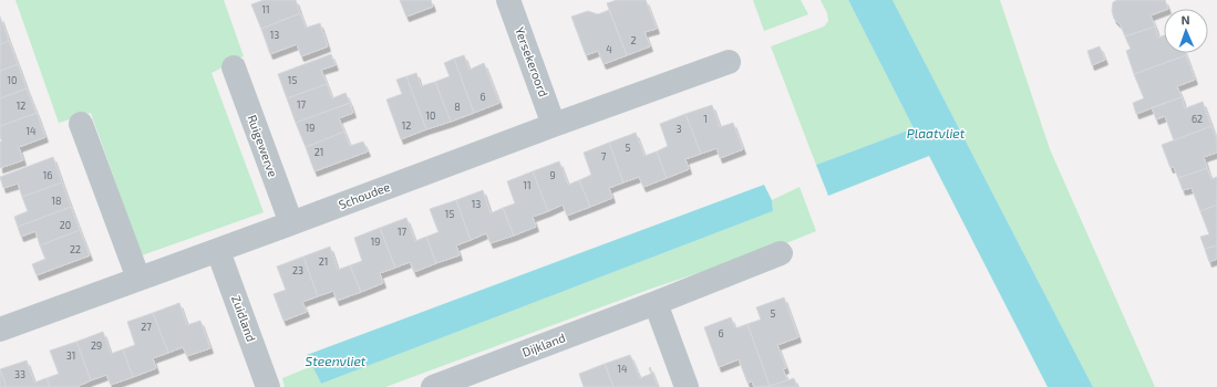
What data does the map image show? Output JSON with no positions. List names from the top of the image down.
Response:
{
  "streets": {
    "street": [
      "Yersekeroord",
      "Ruigewerve",
      "Schoudee",
      "Zuidland",
      "Dijkland"
    ]
  },
  "crossings": [
    ["Yersekeroord", "Schoudee"],
    ["Ruigewerve", "Schoudee"],
    ["Schoudee", "Zuidland"]
  ],
  "water": ["Plaatvliet", "Steenvliet"],
  "house_numbers": [
    "11",
    "13",
    "2",
    "4",
    "10",
    "15",
    "6",
    "17",
    "12",
    "8",
    "10",
    "1",
    "62",
    "12",
    "19",
    "3",
    "14",
    "5",
    "21",
    "7",
    "16",
    "9",
    "11",
    "18",
    "13",
    "15",
    "20",
    "17",
    "19",
    "22",
    "21",
    "23",
    "5",
    "27",
    "6",
    "29",
    "31",
    "14",
    "33"
  ],
  "north": "top"
}
